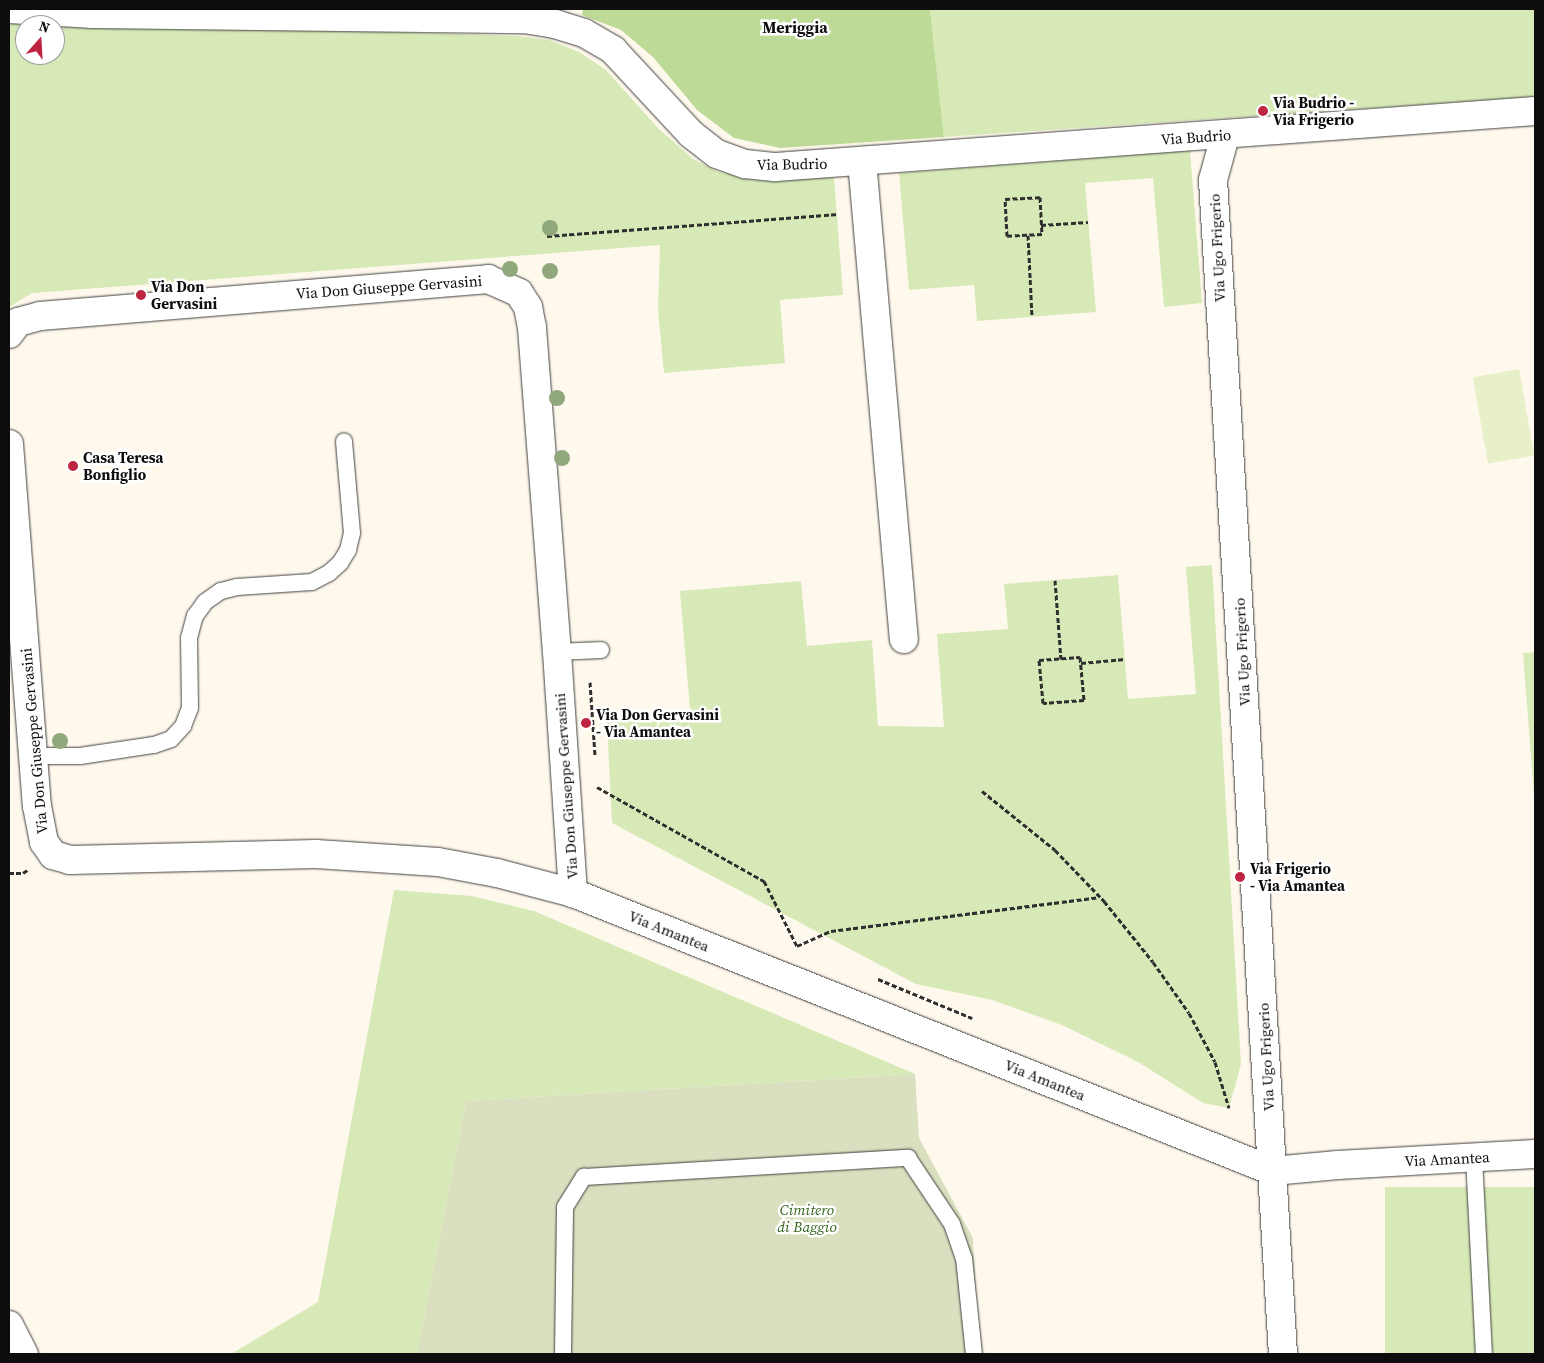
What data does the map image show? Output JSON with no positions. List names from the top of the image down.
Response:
{
  "streets": {
    "street": [
      "Via Budrio",
      "Via Ugo Frigerio",
      "Via Don Giuseppe Gervasini",
      "Via Amantea"
    ]
  },
  "crossings": [
    ["Via Budrio", "Via Ugo Frigerio"],
    ["Via Ugo Frigerio", "Via Amantea"],
    ["Via Don Giuseppe Gervasini", "Via Amantea"]
  ],
  "districts": ["Meriggia"],
  "parks": ["Cimitero di Baggio"],
  "places": [
    "Via Budrio - Via Frigerio",
    "Via Don Gervasini",
    "Casa Teresa Bonfiglio",
    "Via Don Gervasini - Via Amantea",
    "Via Frigerio - Via Amantea"
  ],
  "north": "top"
}
